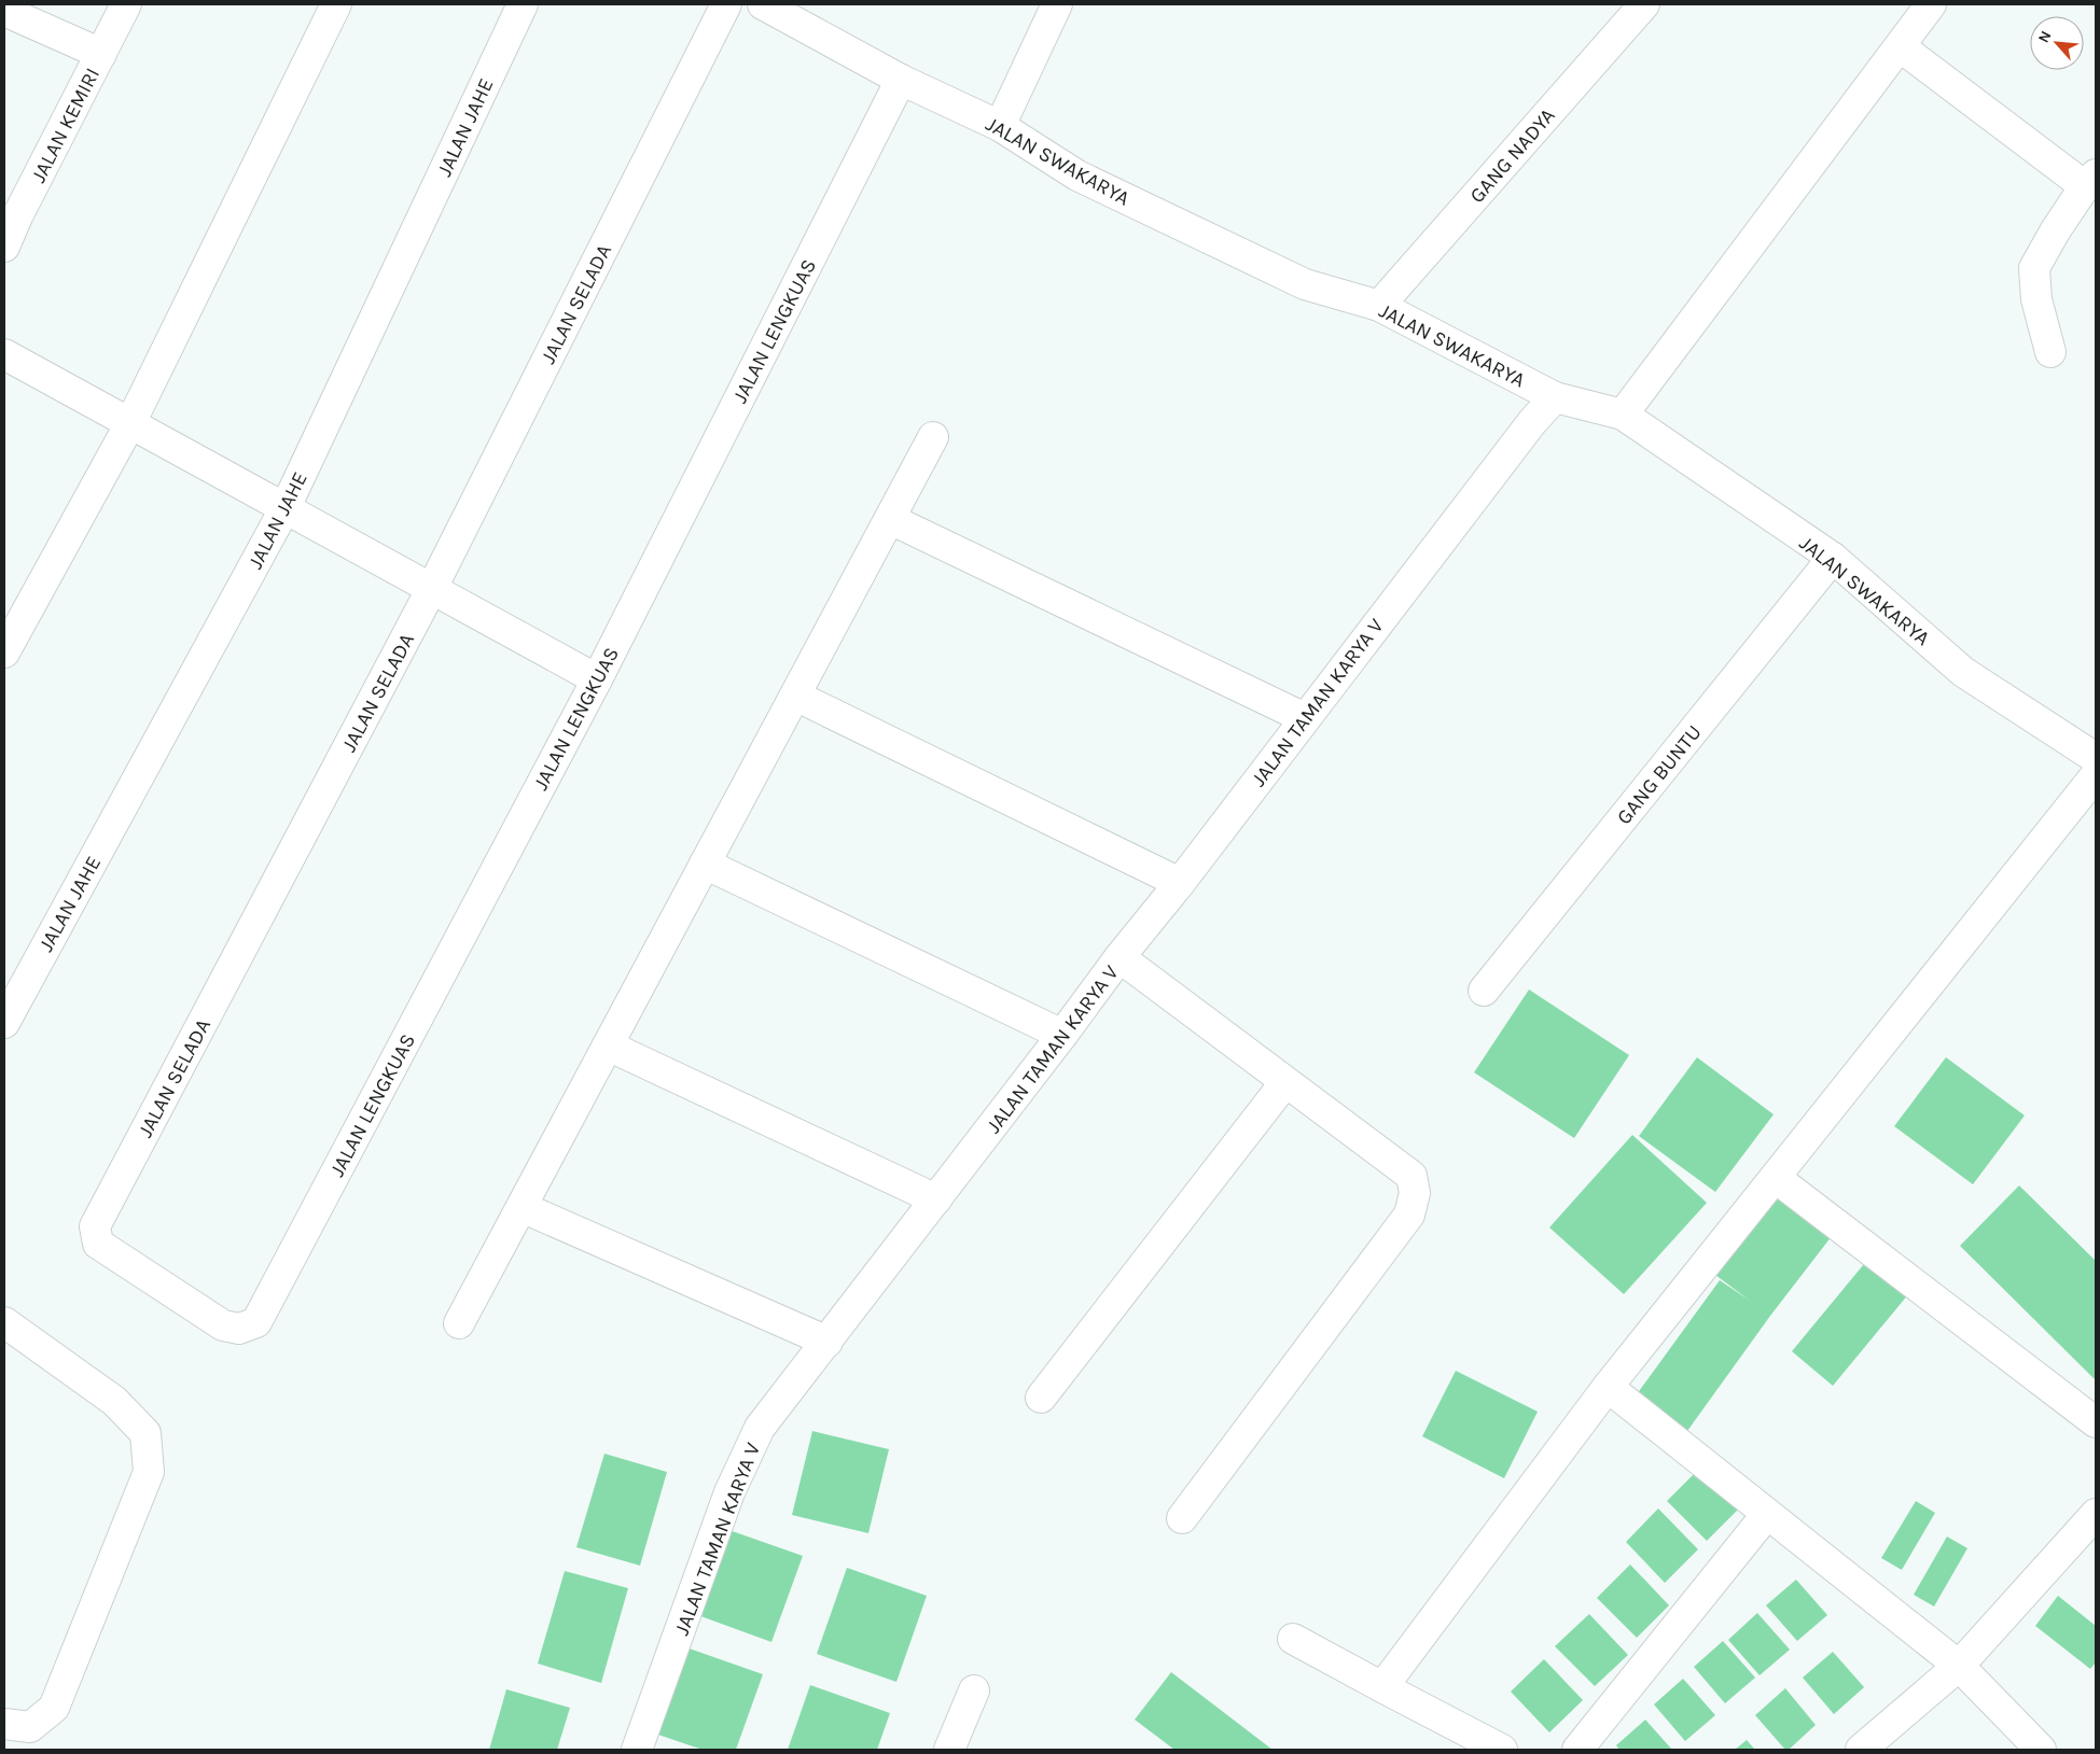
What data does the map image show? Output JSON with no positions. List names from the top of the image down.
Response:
{
  "streets": {
    "street": [
      "JALAN KEMIRI",
      "JALAN JAHE",
      "GANG NADYA",
      "JALAN SWAKARYA",
      "JALAN SELADA",
      "JALAN LENGKUAS",
      "JALAN TAMAN KARYA V",
      "GANG BUNTU"
    ]
  },
  "crossings": [
    ["GANG NADYA", "JALAN SWAKARYA"],
    ["JALAN SWAKARYA", "JALAN LENGKUAS"],
    ["JALAN SWAKARYA", "JALAN TAMAN KARYA V"],
    ["JALAN SWAKARYA", "GANG BUNTU"],
    ["JALAN SELADA", "JALAN LENGKUAS"]
  ],
  "north": "top left"
}
